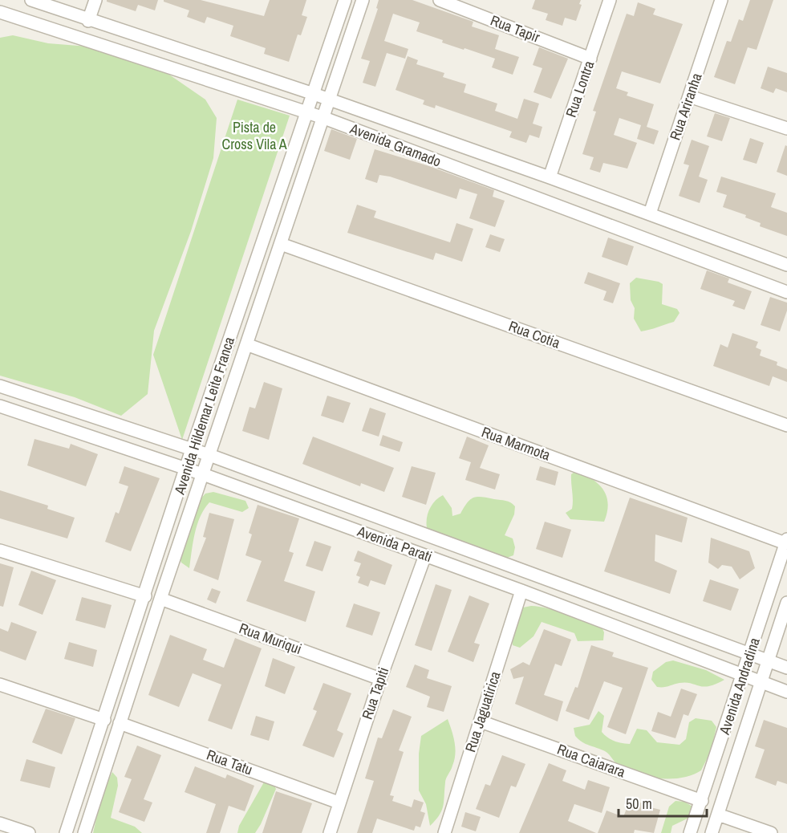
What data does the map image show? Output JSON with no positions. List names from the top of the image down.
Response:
{
  "streets": {
    "street": [
      "Rua Tapir",
      "Rua Lontra",
      "Rua Ariranha",
      "Avenida Gramado",
      "Rua Cotia",
      "Avenida Hildemar Leite Franca",
      "Rua Marmota",
      "Avenida Parati",
      "Rua Muriqui",
      "Avenida Andradina",
      "Rua Tapiti",
      "Rua Jaguatirica",
      "Rua Caiarara",
      "Rua Tatu"
    ]
  },
  "crossings": [
    ["Rua Tapir", "Rua Lontra"],
    ["Rua Lontra", "Avenida Gramado"],
    ["Rua Ariranha", "Avenida Gramado"],
    ["Avenida Gramado", "Avenida Hildemar Leite Franca"],
    ["Rua Cotia", "Avenida Hildemar Leite Franca"],
    ["Avenida Hildemar Leite Franca", "Rua Marmota"],
    ["Avenida Hildemar Leite Franca", "Avenida Parati"],
    ["Avenida Hildemar Leite Franca", "Rua Muriqui"],
    ["Avenida Hildemar Leite Franca", "Rua Tatu"],
    ["Rua Marmota", "Avenida Andradina"],
    ["Avenida Parati", "Avenida Andradina"],
    ["Avenida Parati", "Rua Tapiti"],
    ["Avenida Parati", "Rua Jaguatirica"],
    ["Rua Muriqui", "Rua Tapiti"],
    ["Avenida Andradina", "Rua Caiarara"],
    ["Rua Tapiti", "Rua Tatu"],
    ["Rua Jaguatirica", "Rua Caiarara"]
  ],
  "parks": ["Pista de Cross Vila A"],
  "scale_bar": "50 m"
}
